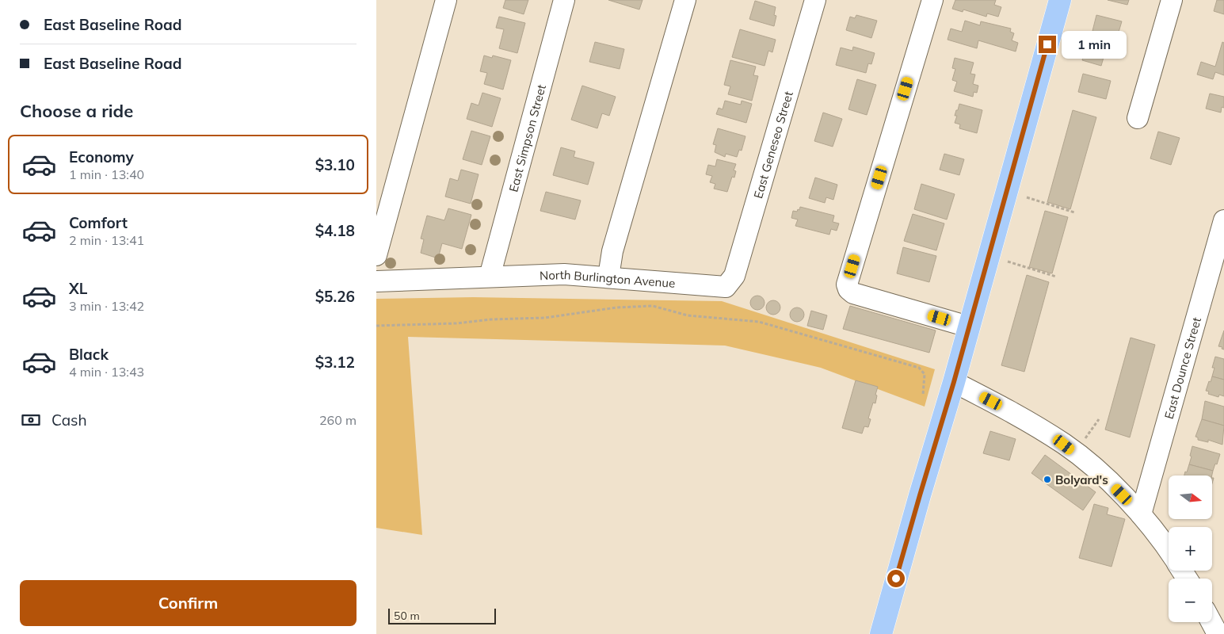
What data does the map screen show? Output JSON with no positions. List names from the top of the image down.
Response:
{
  "streets": {
    "street": [
      "East Simpson Street",
      "East Geneseo Street",
      "North Burlington Avenue",
      "East Dounce Street"
    ]
  },
  "crossings": [
    ["East Simpson Street", "North Burlington Avenue"],
    ["East Geneseo Street", "North Burlington Avenue"]
  ],
  "places": ["Bolyard's"],
  "scale_bar": "50 m",
  "north": "right",
  "page": {
    "banner": ["East Baseline Road", "East Baseline Road"],
    "bubble": "1 min",
    "heading": "Choose a ride",
    "list": [
      {
        "name": "Economy",
        "note": "1 min · 13:40",
        "value": "$3.10"
      },
      {
        "name": "Comfort",
        "note": "2 min · 13:41",
        "value": "$4.18"
      },
      {
        "name": "XL",
        "note": "3 min · 13:42",
        "value": "$5.26"
      },
      {
        "name": "Black",
        "note": "4 min · 13:43",
        "value": "$3.12"
      }
    ],
    "pay": ["Cash", "260 m"],
    "map_buttons": ["+", "−"],
    "buttons": "Confirm",
    "scale": "50 m"
  }
}
